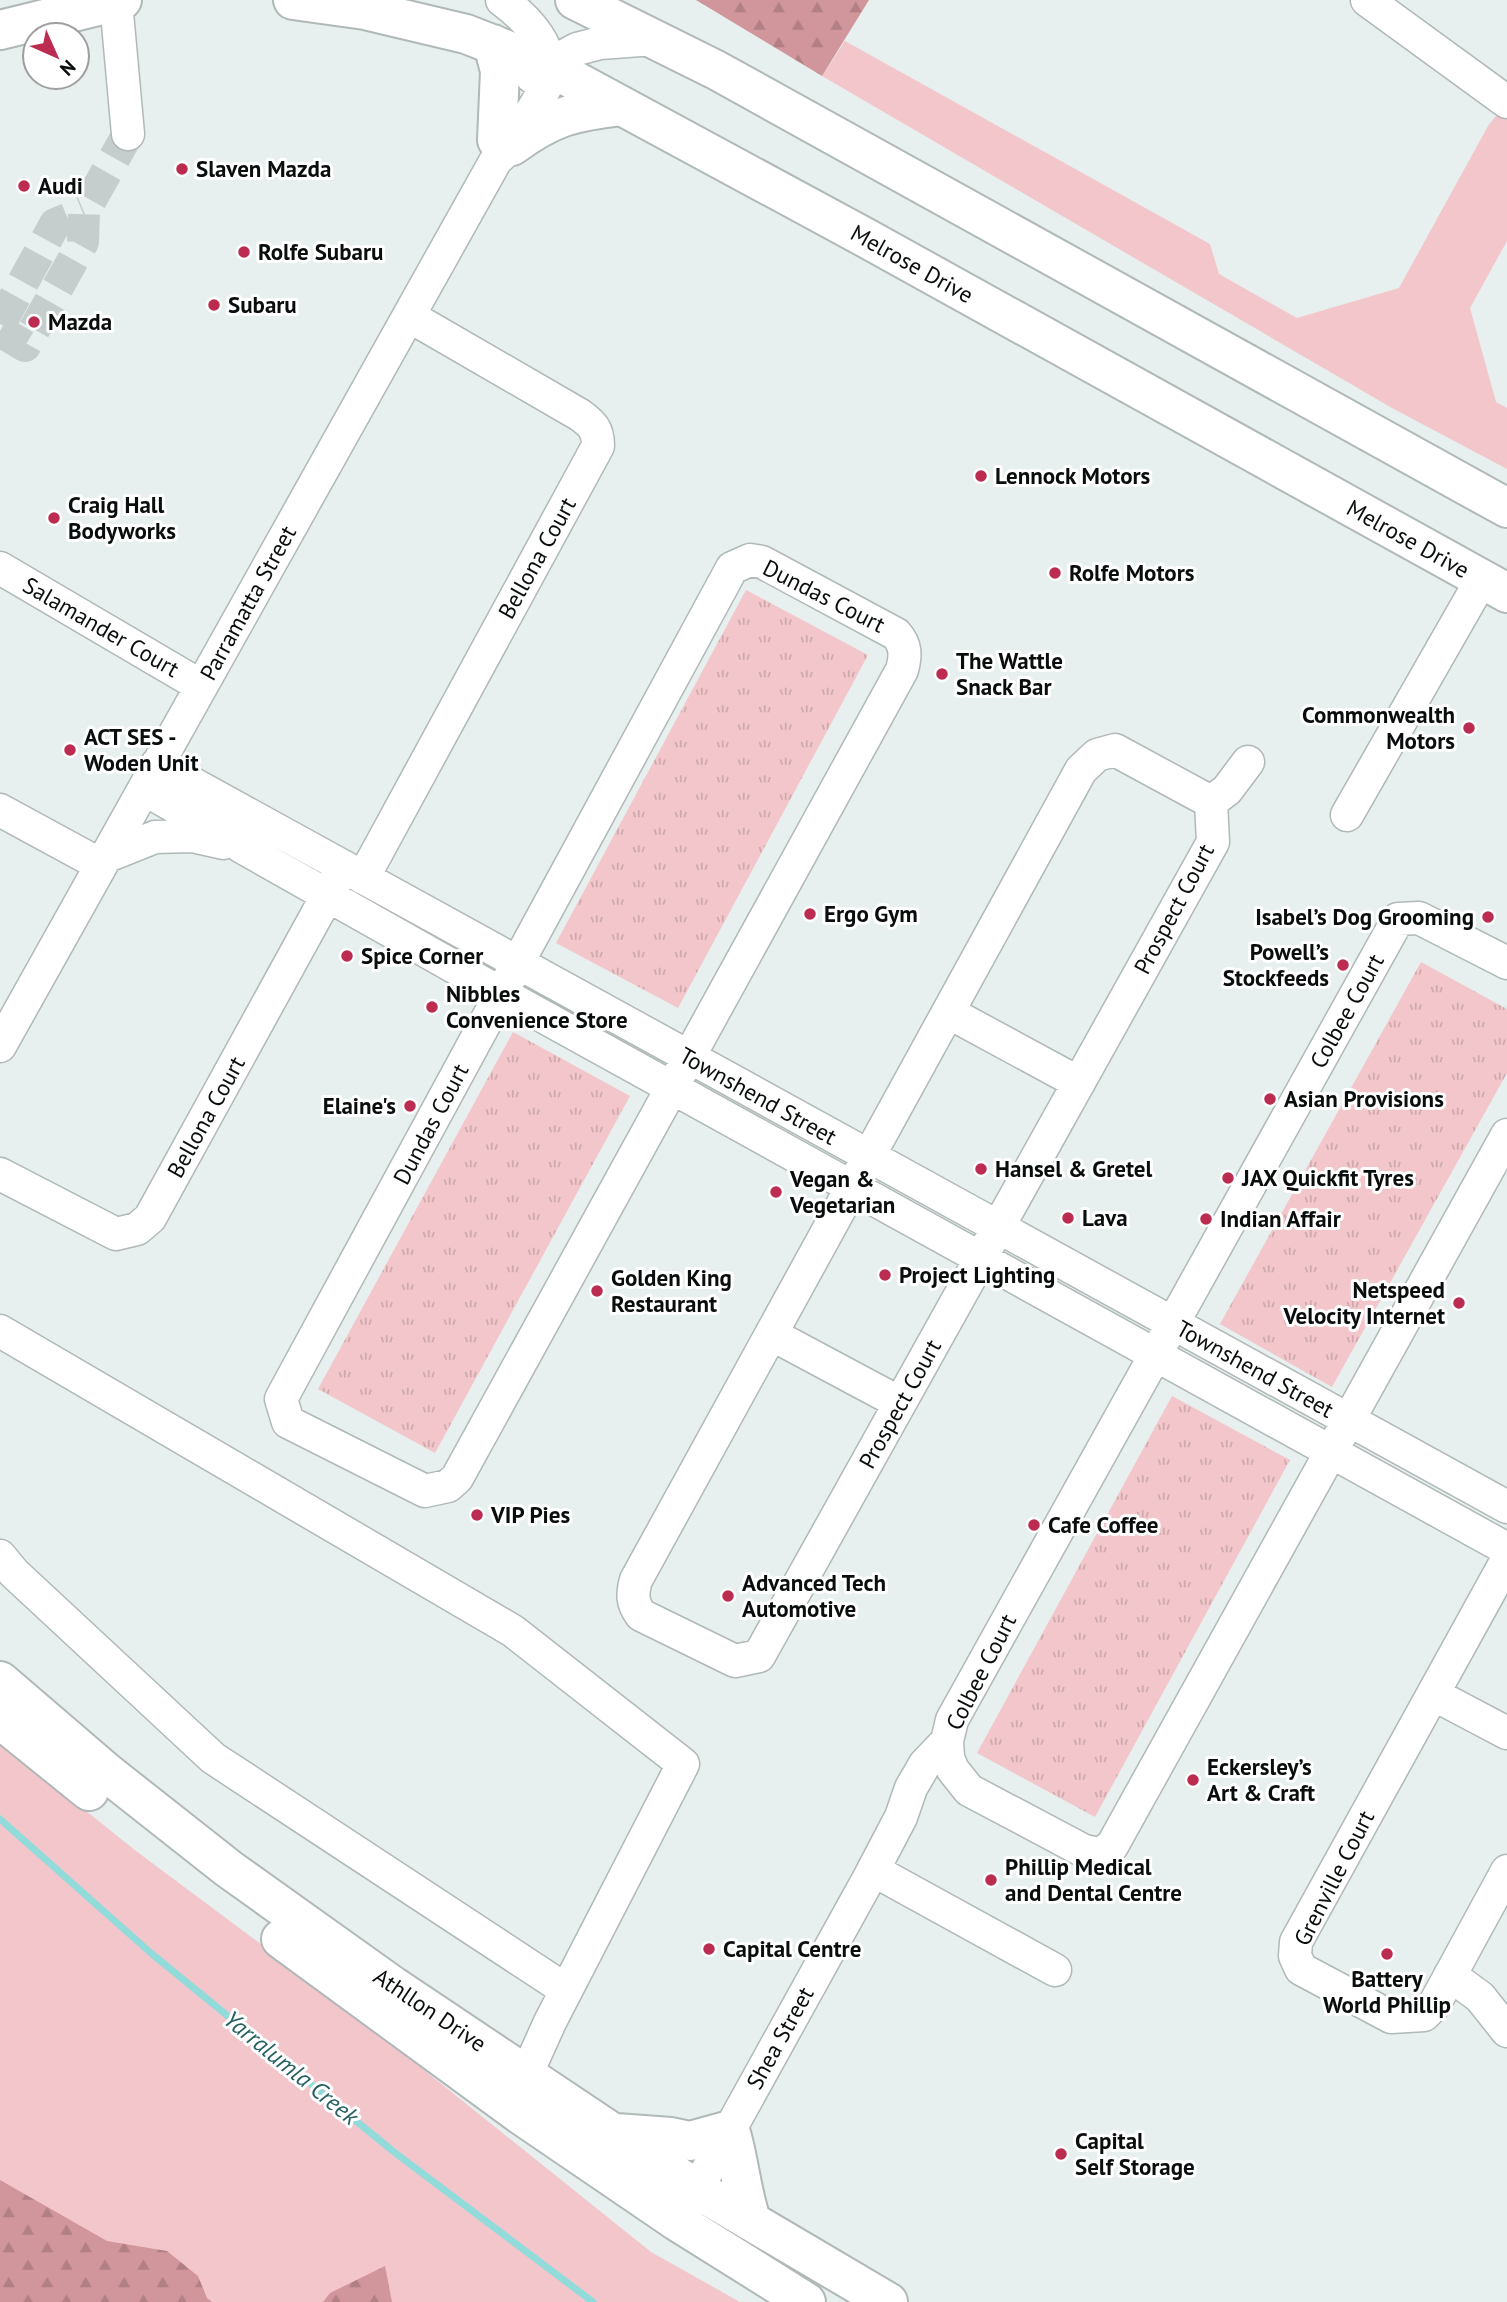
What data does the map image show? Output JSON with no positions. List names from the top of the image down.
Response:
{
  "streets": {
    "main road": ["Melrose Drive", "Athllon Drive"],
    "street": [
      "Bellona Court",
      "Dundas Court",
      "Parramatta Street",
      "Salamander Court",
      "Prospect Court",
      "Colbee Court",
      "Townshend Street",
      "Grenville Court",
      "Shea Street"
    ]
  },
  "crossings": [
    ["Melrose Drive", "Parramatta Street"],
    ["Bellona Court", "Parramatta Street"],
    ["Bellona Court", "Townshend Street"],
    ["Dundas Court", "Townshend Street"],
    ["Parramatta Street", "Salamander Court"],
    ["Parramatta Street", "Townshend Street"],
    ["Prospect Court", "Townshend Street"],
    ["Colbee Court", "Townshend Street"],
    ["Colbee Court", "Shea Street"],
    ["Athllon Drive", "Shea Street"]
  ],
  "water": ["Yarralumla Creek"],
  "places": [
    "Slaven Mazda",
    "Audi",
    "Rolfe Subaru",
    "Subaru",
    "Mazda",
    "Lennock Motors",
    "Craig Hall Bodyworks",
    "Rolfe Motors",
    "The Wattle Snack Bar",
    "Commonwealth Motors",
    "ACT SES - Woden Unit",
    "Ergo Gym",
    "Isabel’s Dog Grooming",
    "Spice Corner",
    "Powell’s Stockfeeds",
    "Nibbles Convenience Store",
    "Asian Provisions",
    "Elaine's",
    "Hansel & Gretel",
    "JAX Quickfit Tyres",
    "Vegan & Vegetarian",
    "Lava",
    "Indian Affair",
    "Project Lighting",
    "Golden King Restaurant",
    "Netspeed Velocity Internet",
    "VIP Pies",
    "Cafe Coffee",
    "Advanced Tech Automotive",
    "Eckersley’s Art & Craft",
    "Phillip Medical and Dental Centre",
    "Capital Centre",
    "Battery World Phillip",
    "Capital Self Storage"
  ],
  "north": "bottom right"
}
